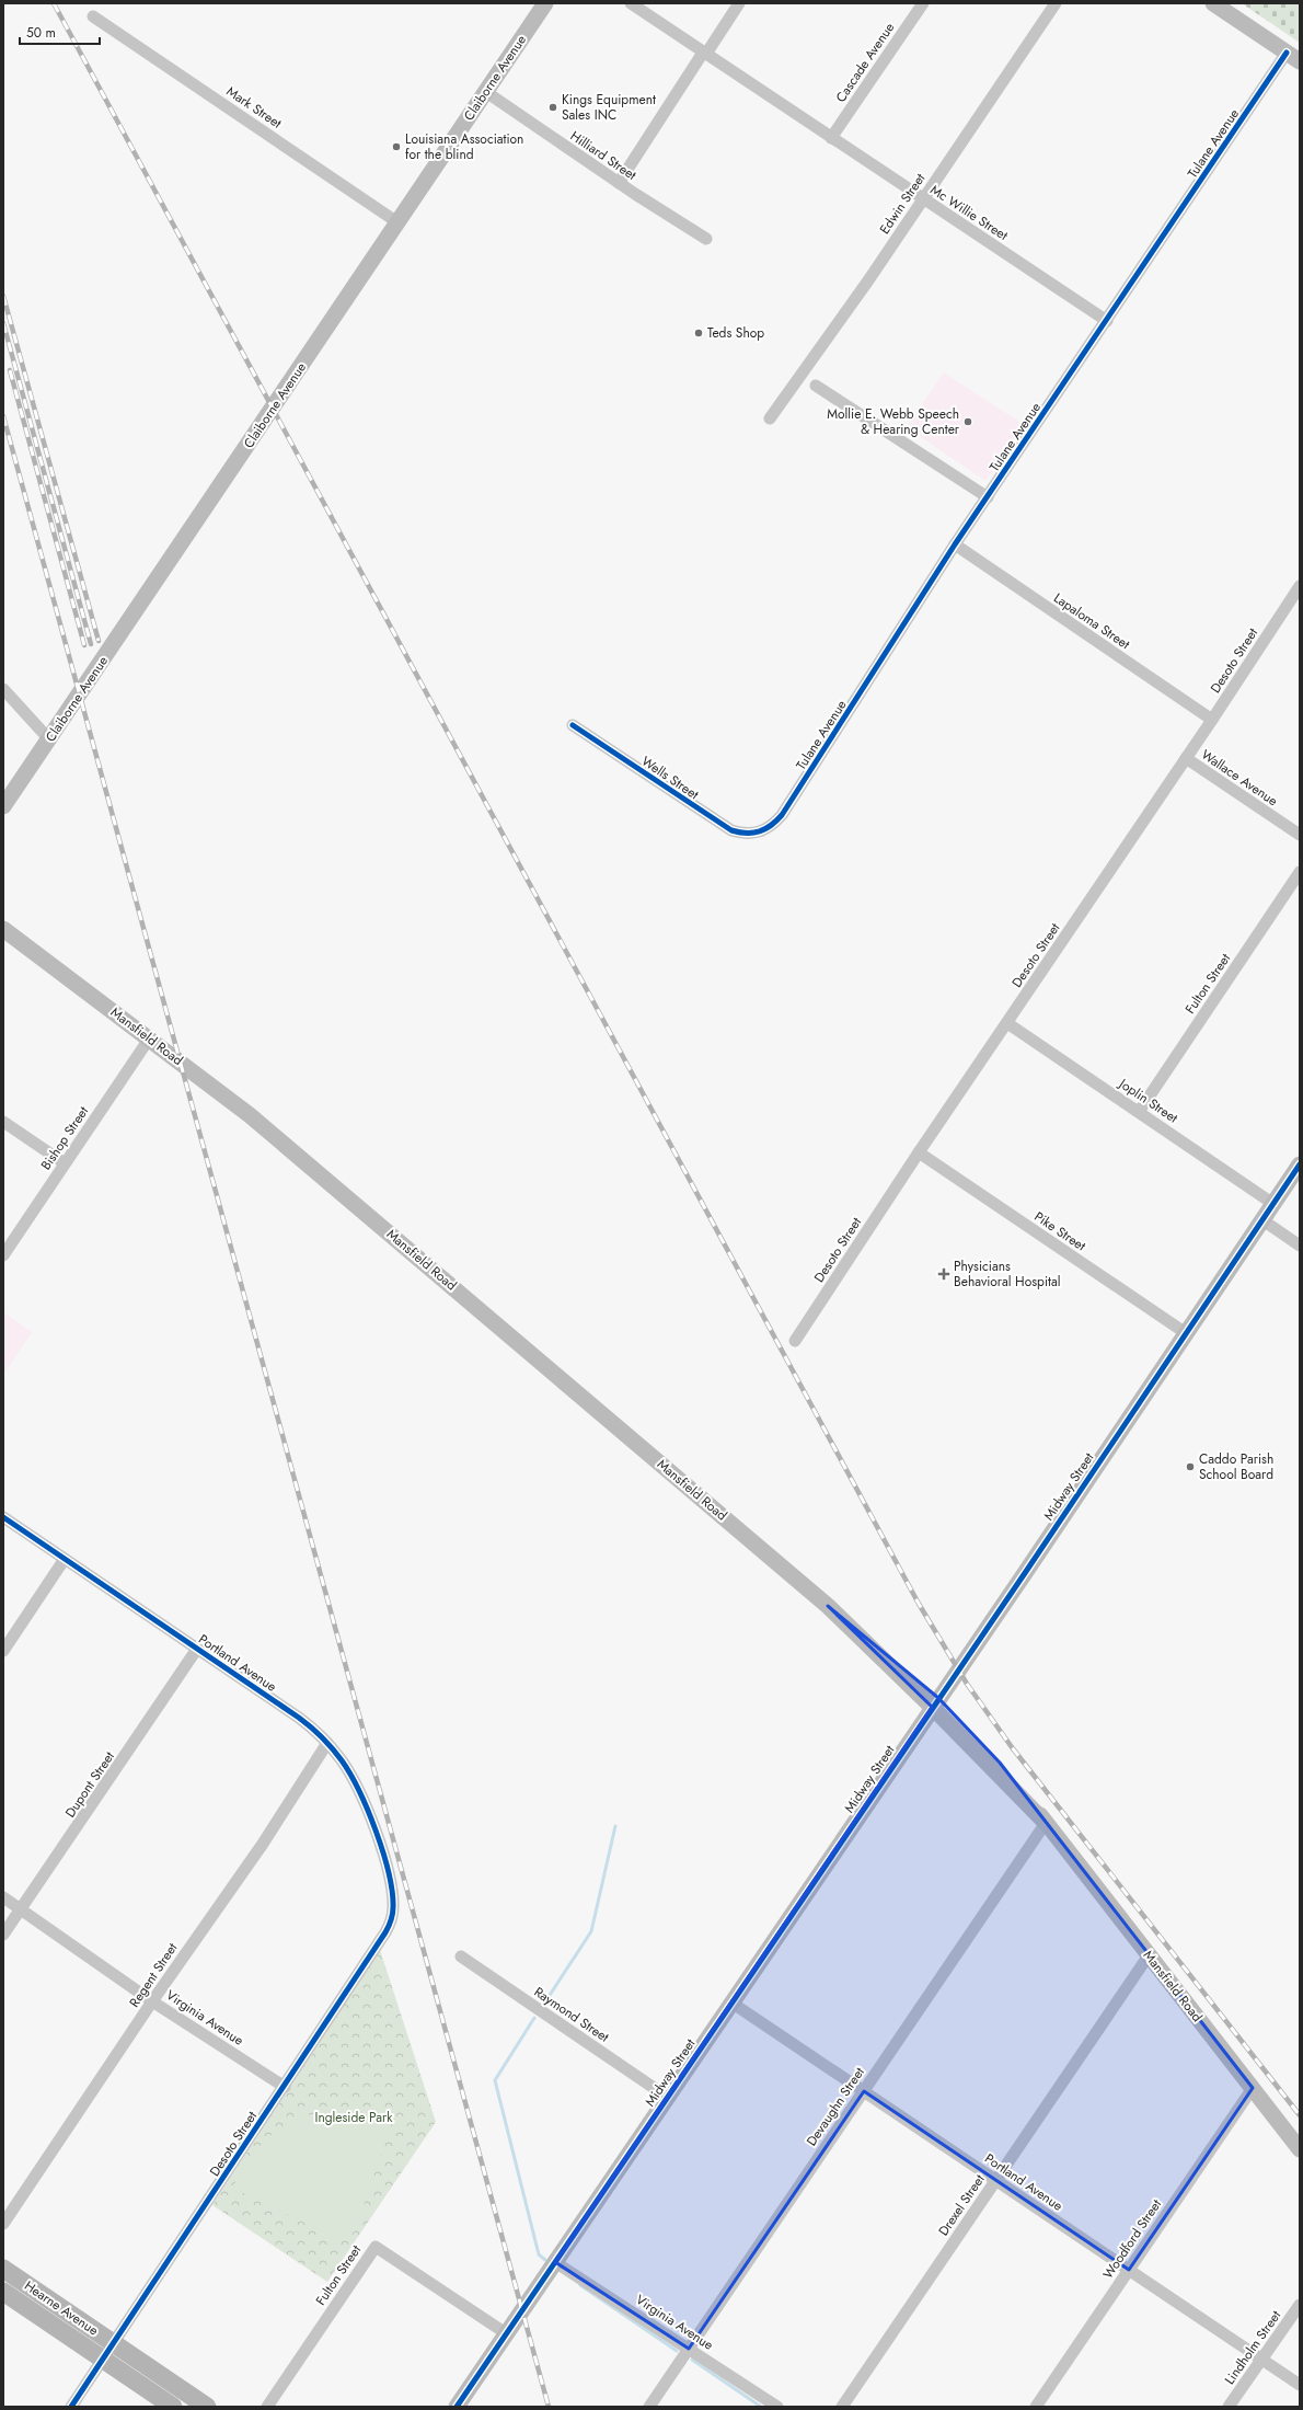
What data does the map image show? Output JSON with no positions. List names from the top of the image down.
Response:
{
  "streets": {
    "main road": ["Hearne Avenue"],
    "street": [
      "Cascade Avenue",
      "Claiborne Avenue",
      "Mark Street",
      "Tulane Avenue",
      "Hilliard Street",
      "Edwin Street",
      "Mc Willie Street",
      "Lapaloma Street",
      "Desoto Street",
      "Wells Street",
      "Wallace Avenue",
      "Fulton Street",
      "Mansfield Road",
      "Joplin Street",
      "Bishop Street",
      "Pike Street",
      "Midway Street",
      "Portland Avenue",
      "Dupont Street",
      "Regent Street",
      "Raymond Street",
      "Virginia Avenue",
      "Devaughn Street",
      "Drexel Street",
      "Woodford Street",
      "Lindholm Street"
    ]
  },
  "crossings": [
    ["Cascade Avenue", "Mc Willie Street"],
    ["Claiborne Avenue", "Mark Street"],
    ["Claiborne Avenue", "Hilliard Street"],
    ["Tulane Avenue", "Mc Willie Street"],
    ["Tulane Avenue", "Lapaloma Street"],
    ["Tulane Avenue", "Wells Street"],
    ["Edwin Street", "Mc Willie Street"],
    ["Lapaloma Street", "Desoto Street"],
    ["Desoto Street", "Wallace Avenue"],
    ["Desoto Street", "Joplin Street"],
    ["Desoto Street", "Pike Street"],
    ["Desoto Street", "Portland Avenue"],
    ["Desoto Street", "Virginia Avenue"],
    ["Desoto Street", "Hearne Avenue"],
    ["Fulton Street", "Joplin Street"],
    ["Fulton Street", "Midway Street"],
    ["Mansfield Road", "Bishop Street"],
    ["Mansfield Road", "Midway Street"],
    ["Mansfield Road", "Devaughn Street"],
    ["Mansfield Road", "Drexel Street"],
    ["Mansfield Road", "Woodford Street"],
    ["Joplin Street", "Midway Street"],
    ["Pike Street", "Midway Street"],
    ["Midway Street", "Portland Avenue"],
    ["Midway Street", "Raymond Street"],
    ["Midway Street", "Virginia Avenue"],
    ["Portland Avenue", "Dupont Street"],
    ["Portland Avenue", "Regent Street"],
    ["Portland Avenue", "Devaughn Street"],
    ["Portland Avenue", "Drexel Street"],
    ["Portland Avenue", "Woodford Street"],
    ["Portland Avenue", "Lindholm Street"],
    ["Dupont Street", "Virginia Avenue"],
    ["Regent Street", "Virginia Avenue"],
    ["Virginia Avenue", "Devaughn Street"]
  ],
  "parks": ["Ingleside Park"],
  "places": {
    "other": [
      "Kings Equipment Sales INC",
      "Louisiana Association for the blind",
      "Teds Shop",
      "Mollie E. Webb Speech & Hearing Center",
      "Caddo Parish School Board"
    ],
    "health": ["Physicians Behavioral Hospital"]
  },
  "scale_bar": "50 m"
}
